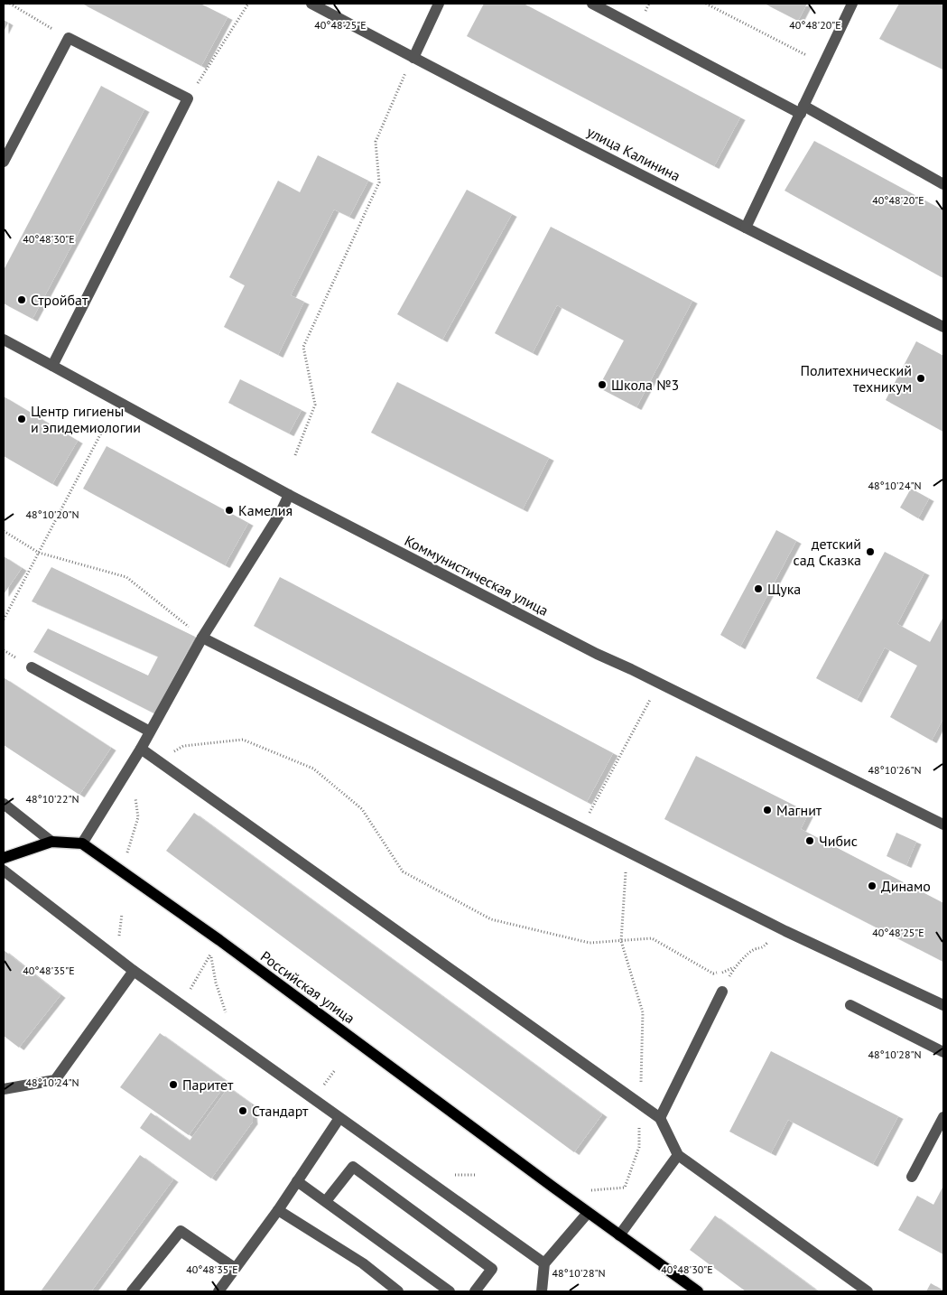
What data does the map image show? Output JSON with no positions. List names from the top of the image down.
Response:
{
  "streets": {
    "main road": ["Российская улица"],
    "street": ["улица Калинина", "Коммунистическая улица"]
  },
  "places": [
    "Стройбат",
    "Политехнический техникум",
    "Школа №3",
    "Центр гигиены и эпидемиологии",
    "Камелия",
    "детский сад Сказка",
    "Щука",
    "Магнит",
    "Чибис",
    "Динамо",
    "Паритет",
    "Стандарт"
  ],
  "coordinates": [
    "40°48'25\"E",
    "40°48'20\"E",
    "40°48'30\"E",
    "48°10'24\"N",
    "48°10'20\"N",
    "48°10'26\"N",
    "48°10'22\"N",
    "40°48'35\"E",
    "48°10'28\"N"
  ]
}
